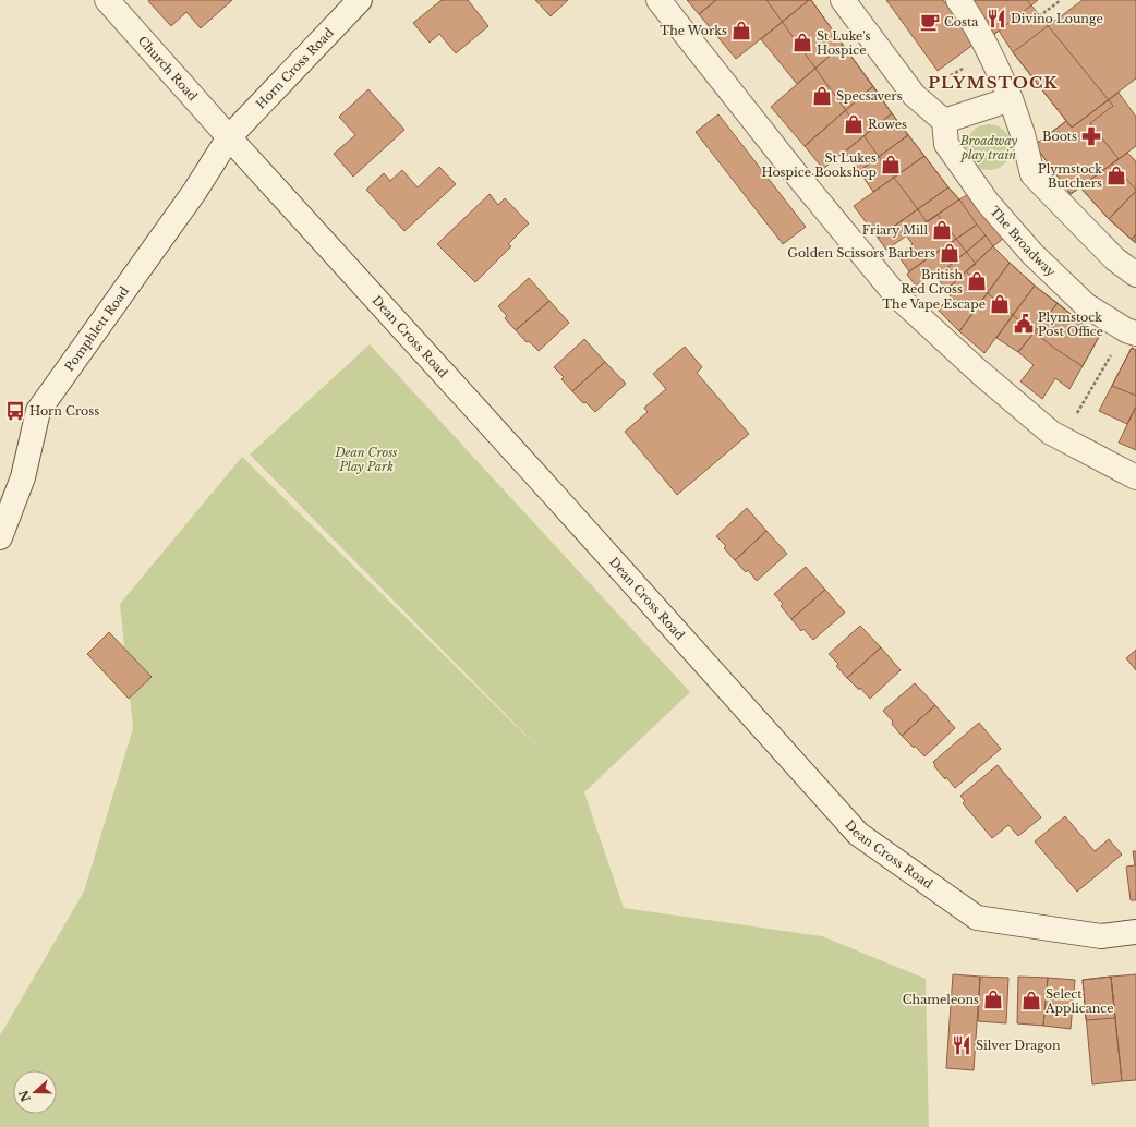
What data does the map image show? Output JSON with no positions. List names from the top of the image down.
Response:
{
  "streets": {
    "street": [
      "Church Road",
      "Horn Cross Road",
      "The Broadway",
      "Pomphlett Road",
      "Dean Cross Road"
    ]
  },
  "crossings": [
    ["Church Road", "Horn Cross Road"],
    ["Church Road", "Pomphlett Road"],
    ["Church Road", "Dean Cross Road"],
    ["Horn Cross Road", "Pomphlett Road"],
    ["Horn Cross Road", "Dean Cross Road"],
    ["Pomphlett Road", "Dean Cross Road"]
  ],
  "districts": ["PLYMSTOCK"],
  "parks": ["Broadway play train", "Dean Cross Play Park"],
  "places": {
    "restaurant": ["Divino Lounge", "Silver Dragon"],
    "cafe": ["Costa"],
    "shop": [
      "The Works",
      "St Luke's Hospice",
      "Specsavers",
      "Rowes",
      "St Lukes Hospice Bookshop",
      "Plymstock Butchers",
      "Friary Mill",
      "Golden Scissors Barbers",
      "British Red Cross",
      "The Vape Escape",
      "Chameleons",
      "Select Applicance"
    ],
    "pharmacy": ["Boots"],
    "public building": ["Plymstock Post Office"],
    "bus stop": ["Horn Cross"]
  },
  "north": "left"
}
